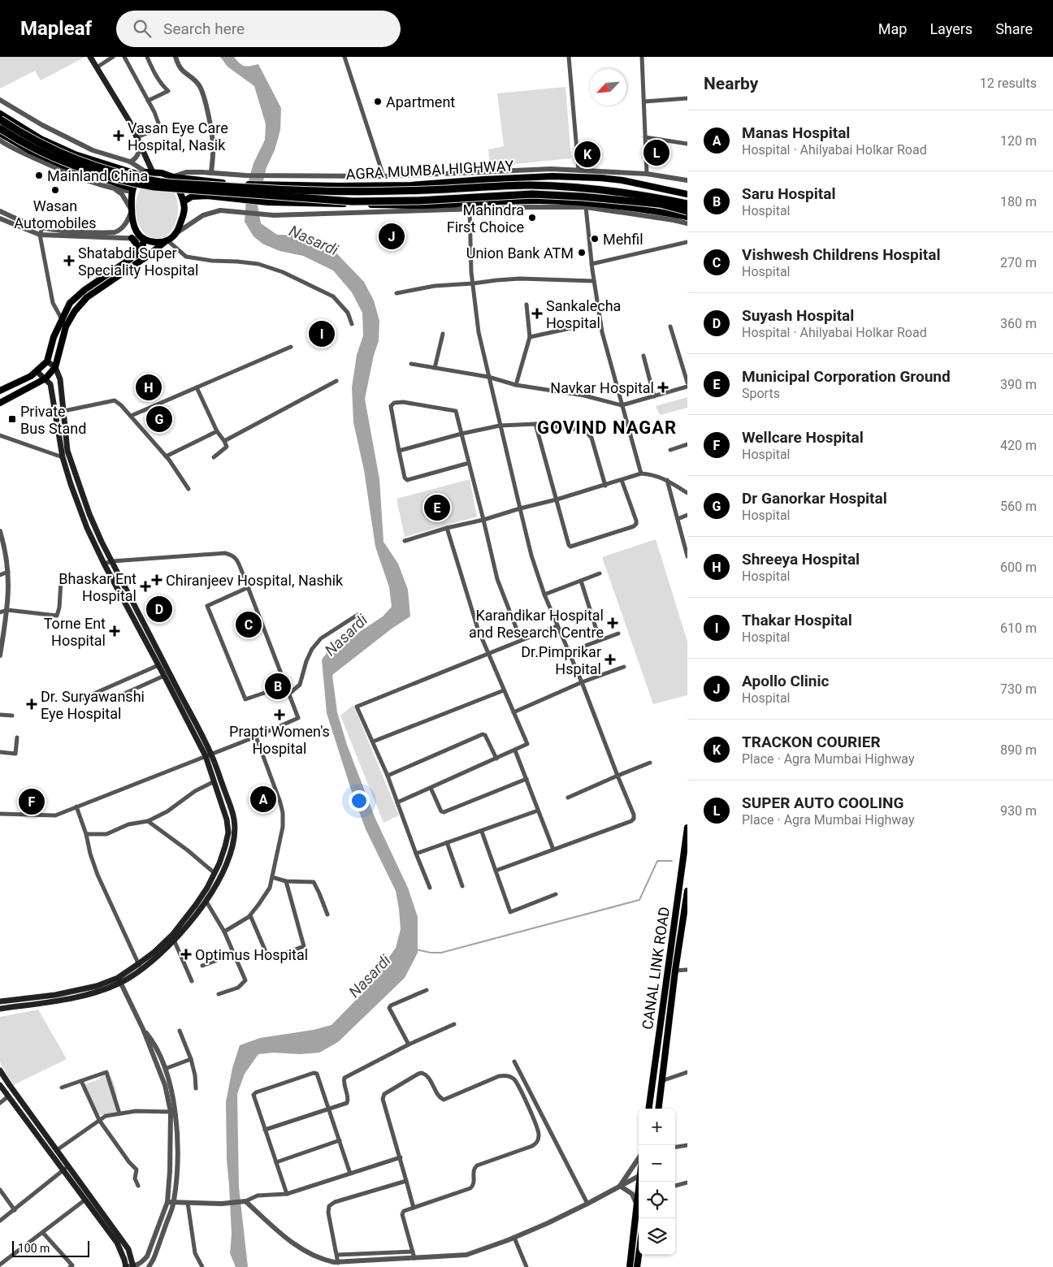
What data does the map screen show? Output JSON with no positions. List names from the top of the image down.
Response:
{
  "streets": {
    "main road": ["AGRA MUMBAI HIGHWAY", "CANAL LINK ROAD"]
  },
  "districts": ["GOVIND NAGAR"],
  "water": ["Nasardi"],
  "places": {
    "other": [
      "Apartment",
      "Mainland China",
      "Wasan Automobiles",
      "Mahindra First Choice",
      "Mehfil",
      "Union Bank ATM"
    ],
    "health": [
      "Vasan Eye Care Hospital, Nasik",
      "Shatabdi Super Speciality Hospital",
      "Sankalecha Hospital",
      "Navkar Hospital",
      "Chiranjeev Hospital, Nashik",
      "Bhaskar Ent Hospital",
      "Karandikar Hospital and Research Centre",
      "Torne Ent Hospital",
      "Dr.Pimprikar Hspital",
      "Dr. Suryawanshi Eye Hospital",
      "Prapti Women's Hospital",
      "Optimus Hospital"
    ],
    "transit": ["Private Bus Stand"]
  },
  "scale_bar": "100 m",
  "north": "bottom left",
  "page": {
    "header": "Mapleaf",
    "search": "Search here",
    "nav": ["Map", "Layers", "Share"],
    "heading": ["Nearby", "12 results"],
    "list": [
      {
        "mark": "A",
        "name": "Manas Hospital",
        "note": "Hospital · Ahilyabai Holkar Road",
        "value": "120 m"
      },
      {
        "mark": "B",
        "name": "Saru Hospital",
        "note": "Hospital",
        "value": "180 m"
      },
      {
        "mark": "C",
        "name": "Vishwesh Childrens Hospital",
        "note": "Hospital",
        "value": "270 m"
      },
      {
        "mark": "D",
        "name": "Suyash Hospital",
        "note": "Hospital · Ahilyabai Holkar Road",
        "value": "360 m"
      },
      {
        "mark": "E",
        "name": "Municipal Corporation Ground",
        "note": "Sports",
        "value": "390 m"
      },
      {
        "mark": "F",
        "name": "Wellcare Hospital",
        "note": "Hospital",
        "value": "420 m"
      },
      {
        "mark": "G",
        "name": "Dr Ganorkar Hospital",
        "note": "Hospital",
        "value": "560 m"
      },
      {
        "mark": "H",
        "name": "Shreeya Hospital",
        "note": "Hospital",
        "value": "600 m"
      },
      {
        "mark": "I",
        "name": "Thakar Hospital",
        "note": "Hospital",
        "value": "610 m"
      },
      {
        "mark": "J",
        "name": "Apollo Clinic",
        "note": "Hospital",
        "value": "730 m"
      },
      {
        "mark": "K",
        "name": "TRACKON COURIER",
        "note": "Place · Agra Mumbai Highway",
        "value": "890 m"
      },
      {
        "mark": "L",
        "name": "SUPER AUTO COOLING",
        "note": "Place · Agra Mumbai Highway",
        "value": "930 m"
      }
    ],
    "pins": [
      "L",
      "K",
      "J",
      "I",
      "H",
      "G",
      "E",
      "D",
      "C",
      "B",
      "A",
      "F"
    ],
    "map_buttons": ["+", "−"],
    "scale": "100 m"
  }
}
